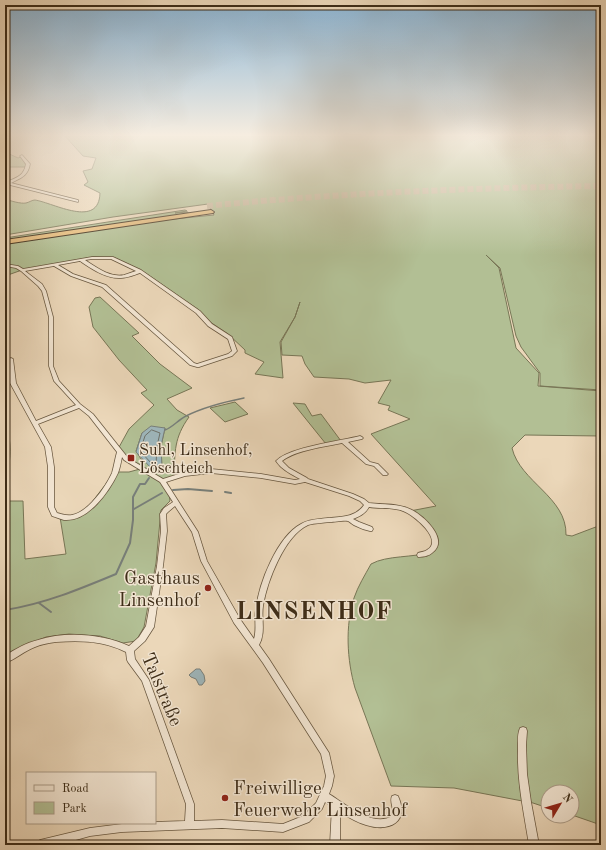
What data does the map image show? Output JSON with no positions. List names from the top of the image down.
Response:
{
  "streets": {
    "street": ["Talstraße"]
  },
  "districts": ["LINSENHOF"],
  "places": {
    "transit": ["Suhl, Linsenhof, Löschteich"],
    "other": ["Gasthaus Linsenhof", "Freiwillige Feuerwehr Linsenhof"]
  },
  "legend": ["Road", "Park"],
  "north": "top right"
}
